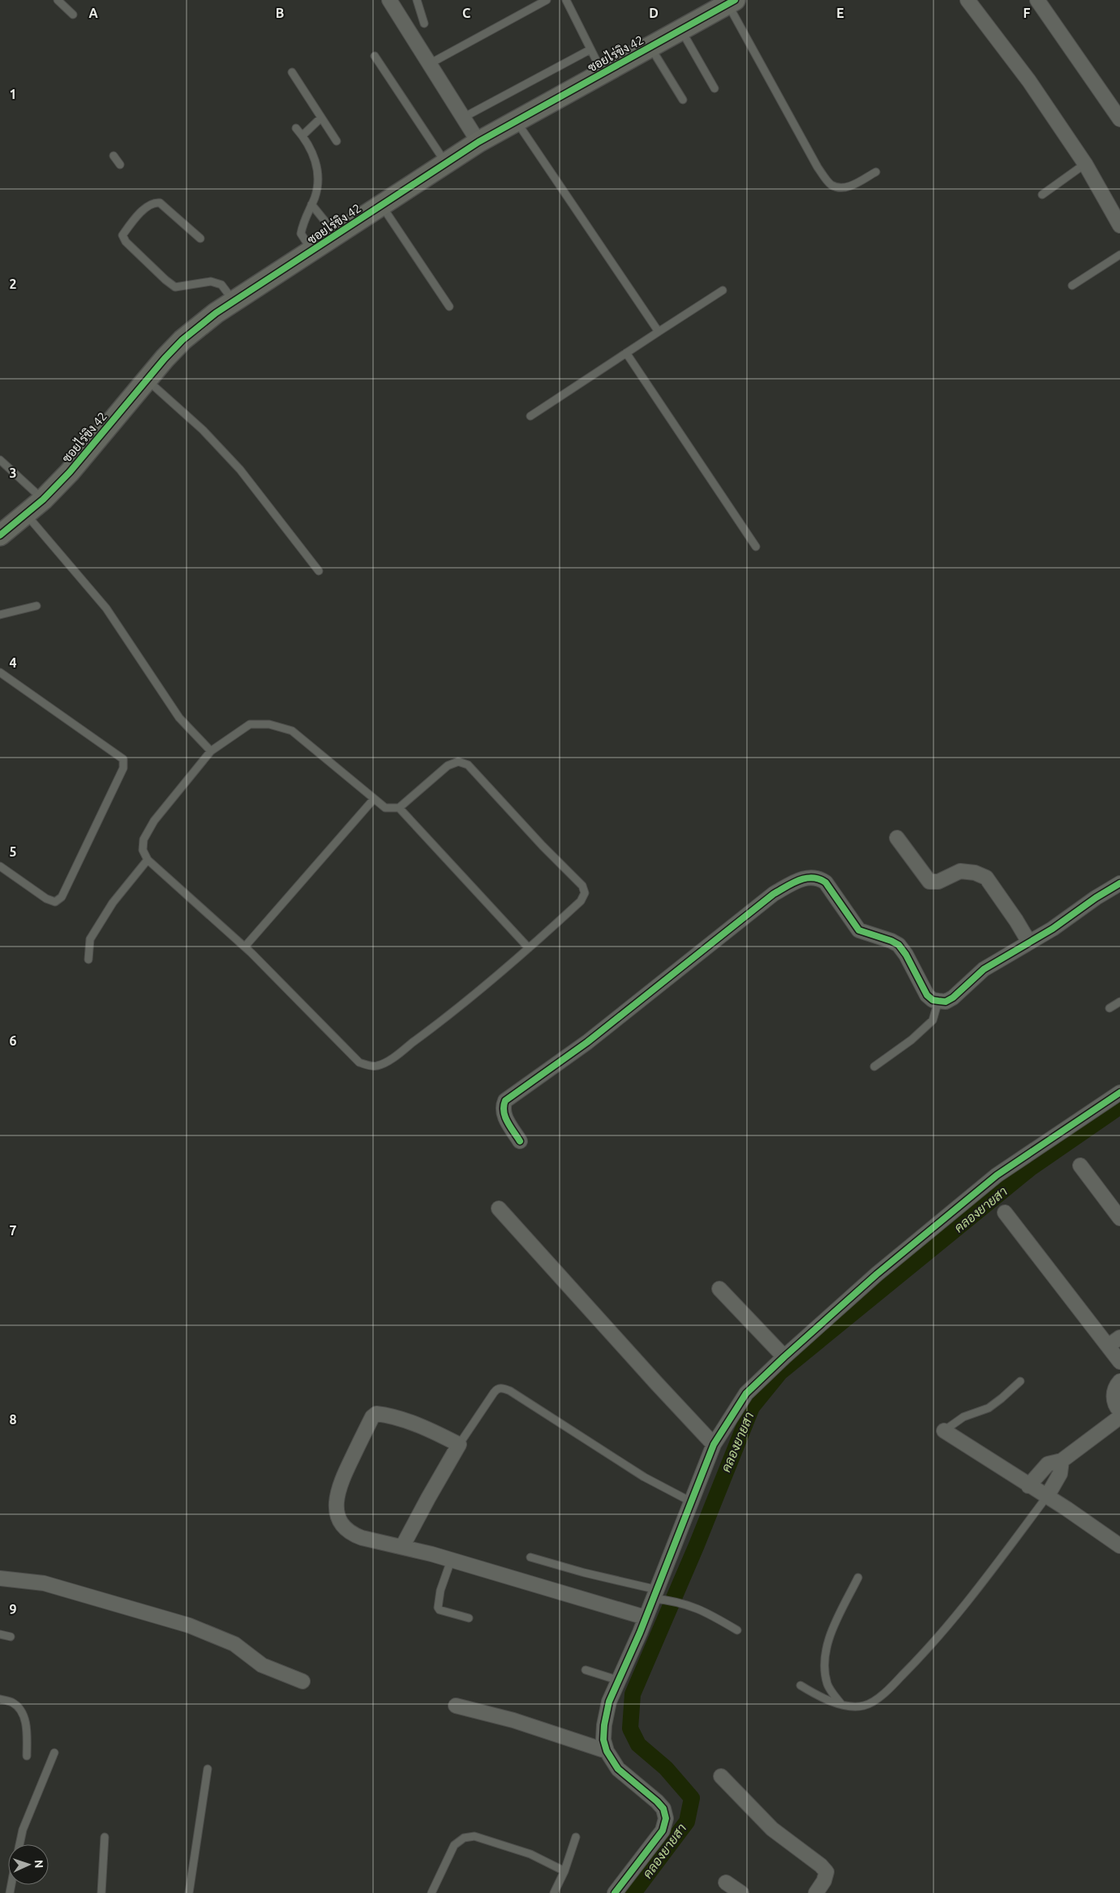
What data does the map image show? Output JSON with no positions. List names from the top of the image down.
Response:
{
  "streets": {
    "street": ["ซอยไร่ขิง 42"]
  },
  "water": ["คลองยายสา"],
  "north": "right",
  "grid": {
    "columns": [
      "A",
      "B",
      "C",
      "D",
      "E",
      "F"
    ],
    "rows": [
      "1",
      "2",
      "3",
      "4",
      "5",
      "6",
      "7",
      "8",
      "9"
    ]
  }
}
